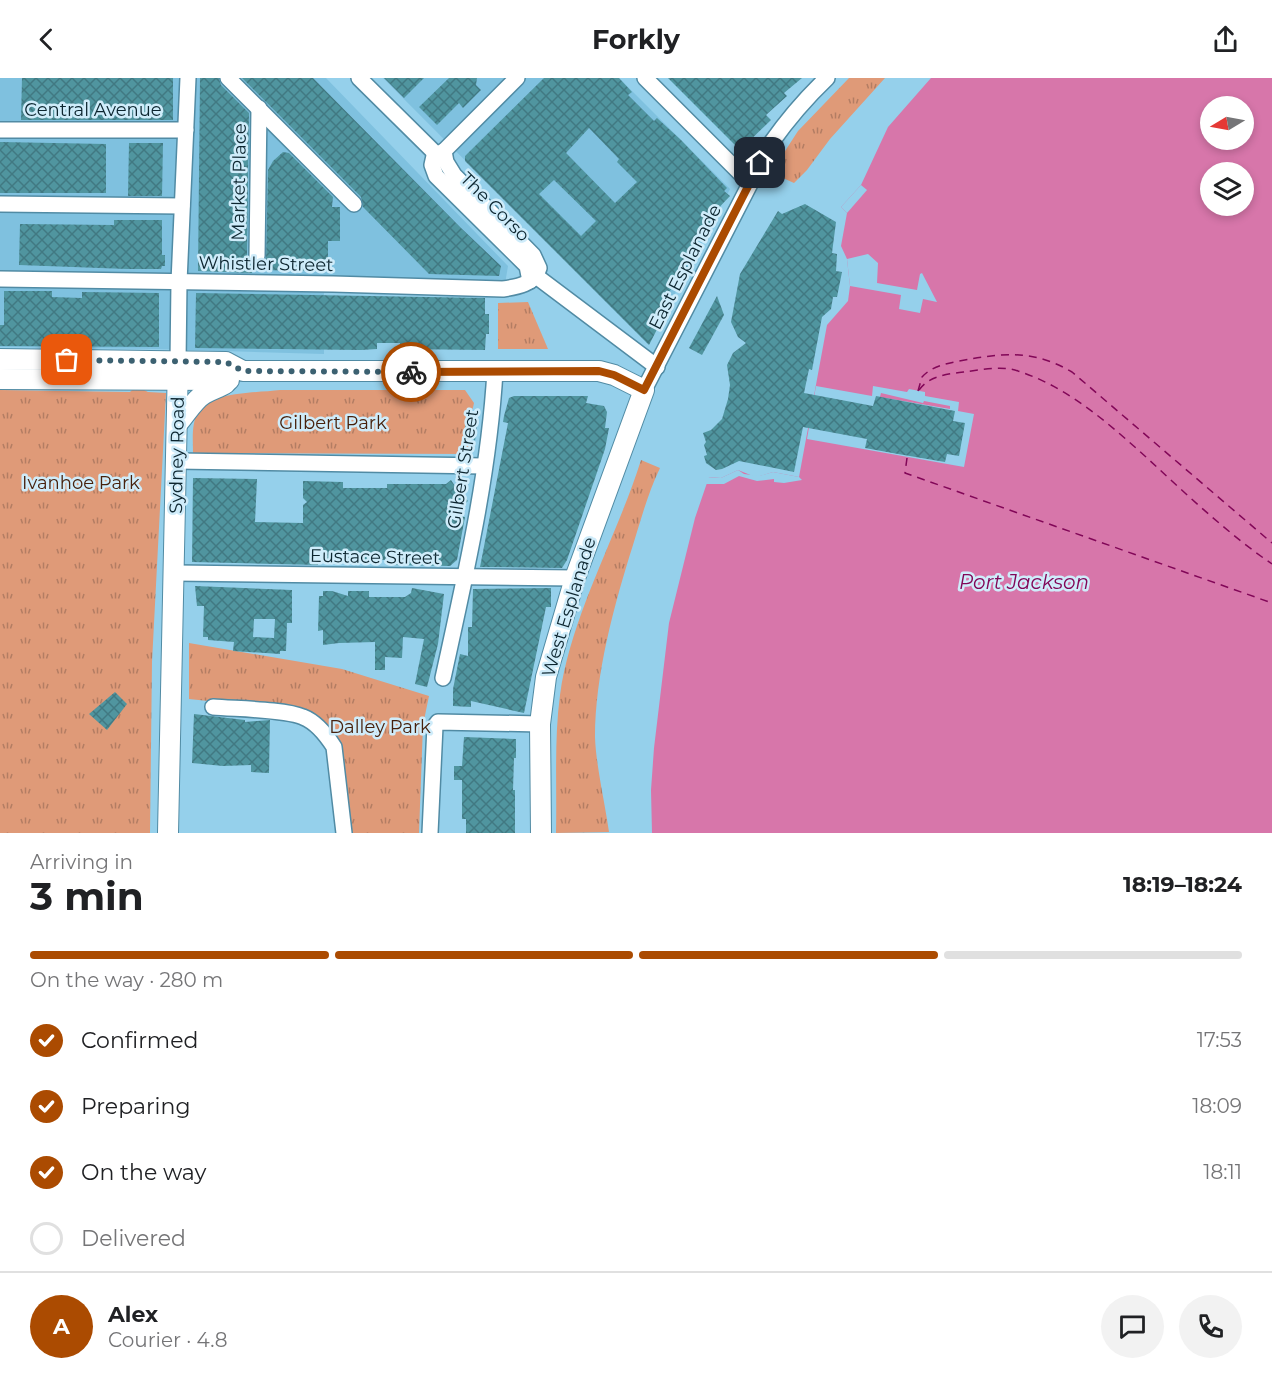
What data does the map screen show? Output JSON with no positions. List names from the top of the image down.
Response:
{
  "streets": {
    "main road": ["Sydney Road", "West Esplanade"],
    "street": [
      "Central Avenue",
      "Market Place",
      "The Corso",
      "Whistler Street",
      "East Esplanade",
      "Gilbert Street",
      "Eustace Street"
    ]
  },
  "crossings": [
    ["Central Avenue", "Sydney Road"],
    ["The Corso", "Whistler Street"],
    ["Whistler Street", "Sydney Road"],
    ["East Esplanade", "West Esplanade"],
    ["Sydney Road", "Eustace Street"],
    ["Gilbert Street", "Eustace Street"],
    ["Eustace Street", "West Esplanade"]
  ],
  "water": ["Port Jackson"],
  "parks": ["Gilbert Park", "Ivanhoe Park", "Dalley Park"],
  "north": "left",
  "page": {
    "header": "Forkly",
    "heading": ["3 min", "Arriving in", "18:19–18:24"],
    "panel": ["Alex", "Courier · 4.8"],
    "bar": "On the way · 280 m",
    "list": [
      ["Confirmed", "17:53"],
      ["Preparing", "18:09"],
      ["On the way", "18:11"],
      "Delivered"
    ],
    "round": "A"
  }
}
